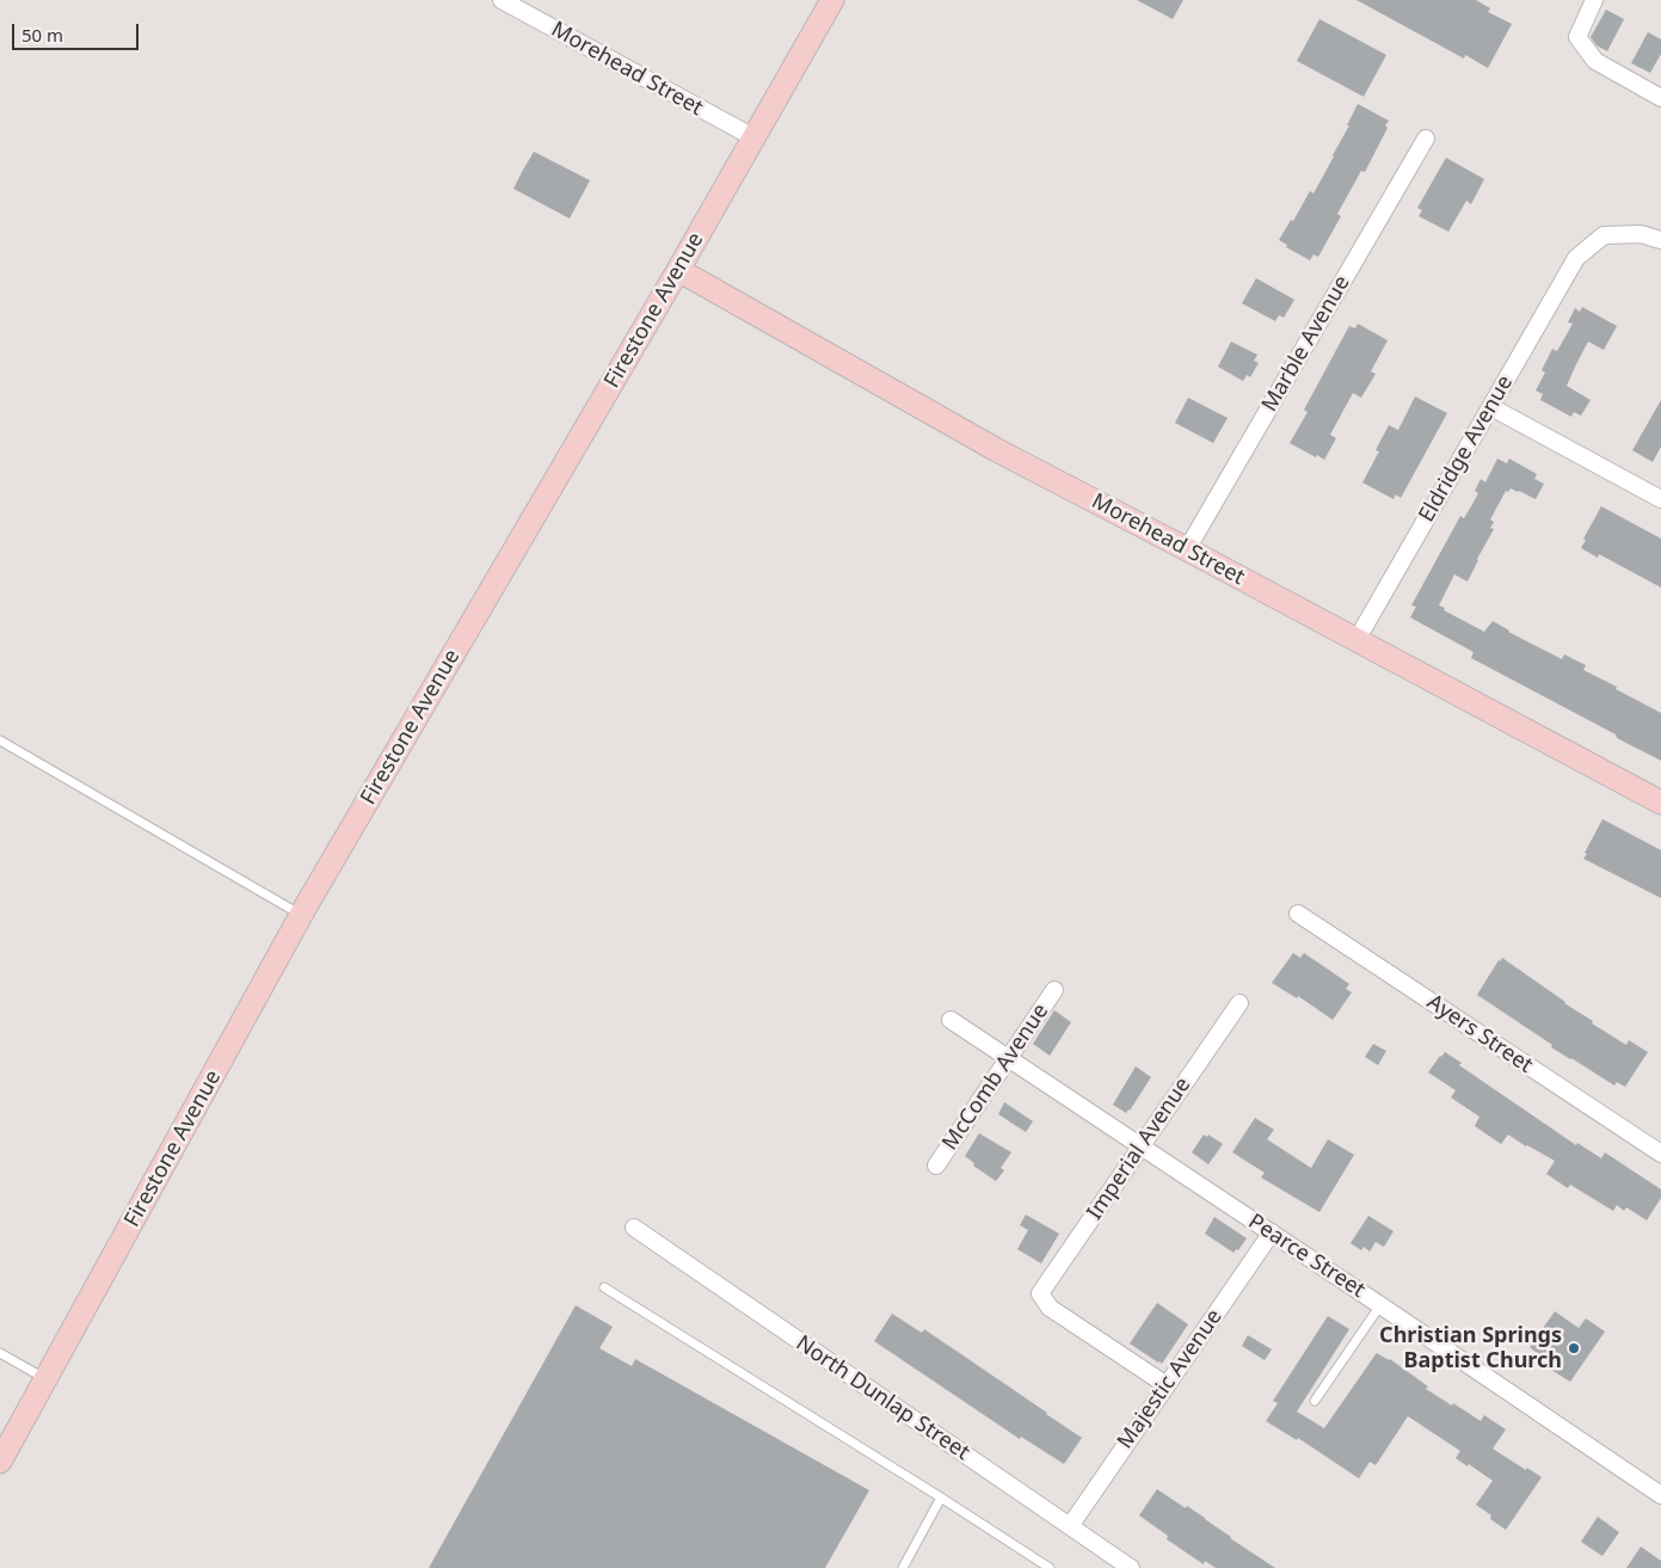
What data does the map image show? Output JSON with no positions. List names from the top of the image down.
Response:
{
  "streets": {
    "main road": ["Morehead Street", "Firestone Avenue"],
    "street": [
      "Marble Avenue",
      "Eldridge Avenue",
      "Ayers Street",
      "McComb Avenue",
      "Imperial Avenue",
      "Pearce Street",
      "Majestic Avenue",
      "North Dunlap Street"
    ]
  },
  "crossings": [
    ["Morehead Street", "Firestone Avenue"],
    ["Morehead Street", "Marble Avenue"],
    ["Morehead Street", "Eldridge Avenue"],
    ["McComb Avenue", "Pearce Street"],
    ["Imperial Avenue", "Pearce Street"],
    ["Imperial Avenue", "Majestic Avenue"],
    ["Pearce Street", "Majestic Avenue"],
    ["Majestic Avenue", "North Dunlap Street"]
  ],
  "places": ["Christian Springs Baptist Church"],
  "scale_bar": "50 m"
}
